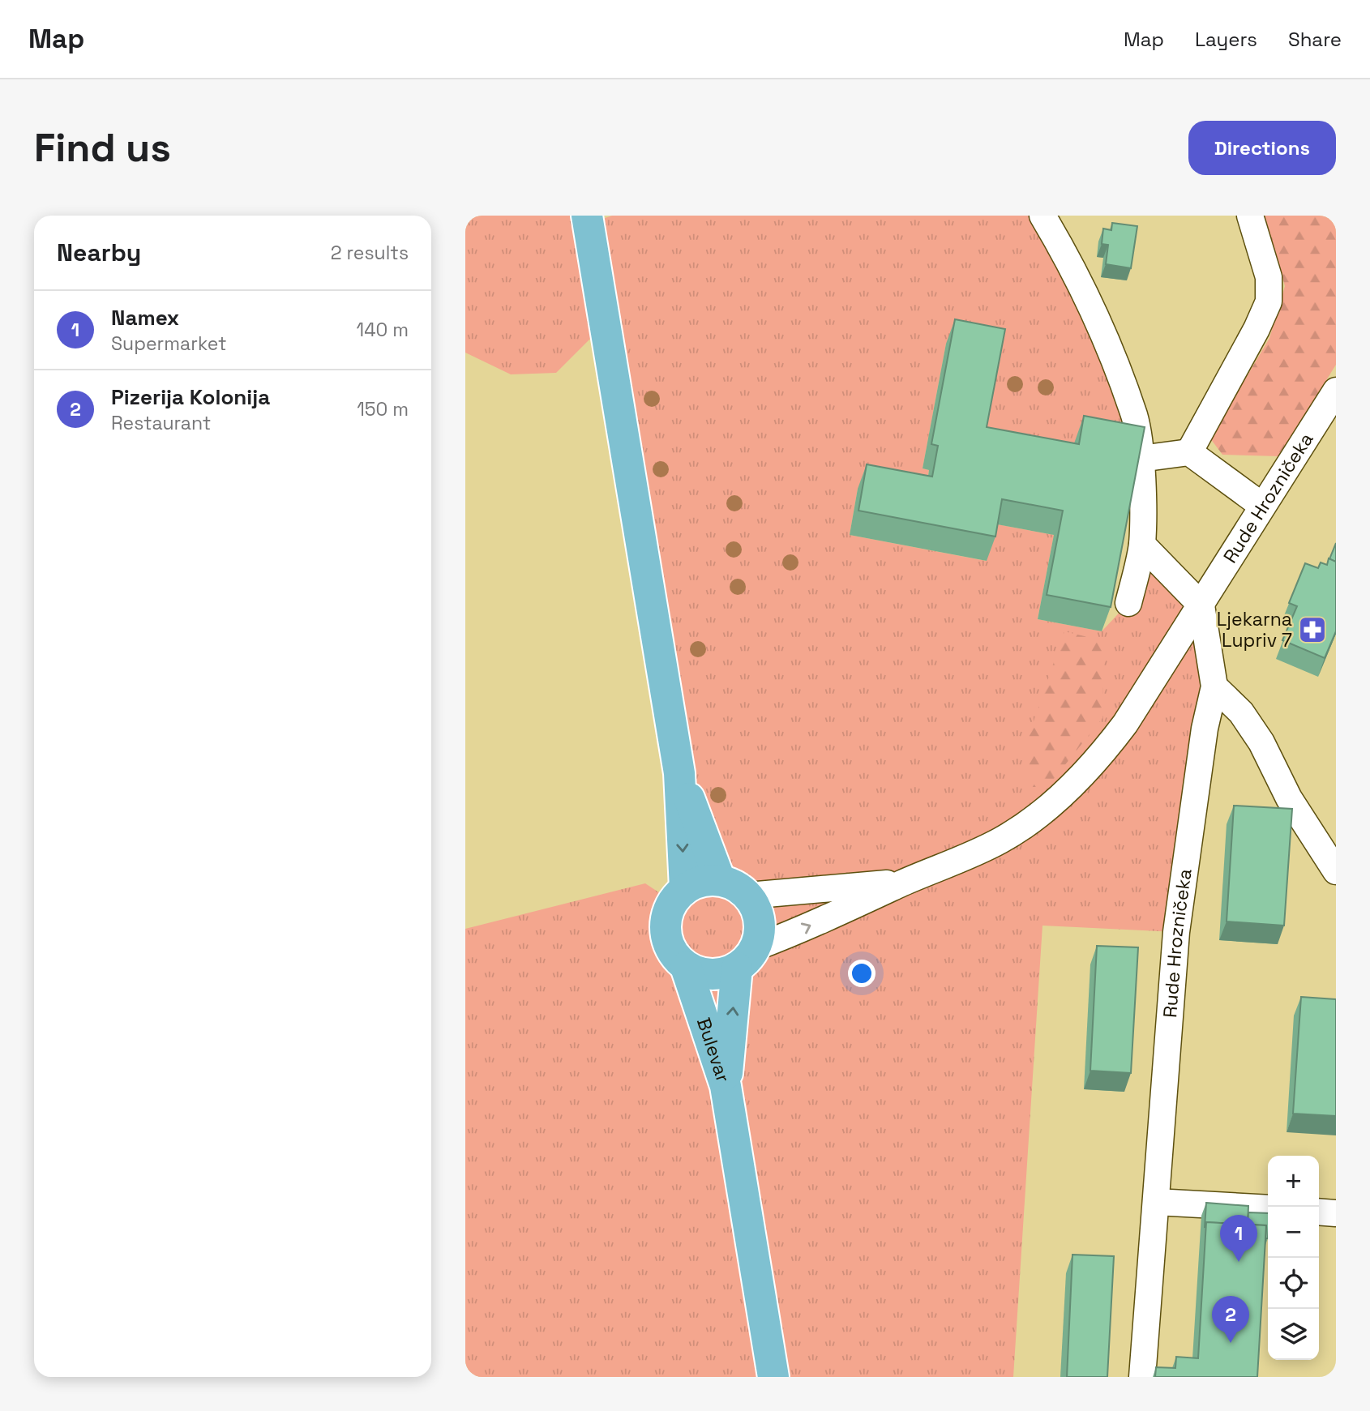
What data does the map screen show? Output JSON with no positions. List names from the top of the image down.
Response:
{
  "streets": {
    "main road": ["Bulevar"],
    "street": ["Rude Hrozničeka"]
  },
  "crossings": [
    ["Rude Hrozničeka", "Bulevar"]
  ],
  "one_way": ["Bulevar"],
  "places": {
    "pharmacy": ["Ljekarna Lupriv 7"]
  },
  "page": {
    "header": "Map",
    "nav": ["Map", "Layers", "Share"],
    "buttons": "Directions",
    "title": "Find us",
    "heading": ["Nearby", "2 results"],
    "list": [
      {
        "mark": "1",
        "name": "Namex",
        "note": "Supermarket",
        "value": "140 m"
      },
      {
        "mark": "2",
        "name": "Pizerija Kolonija",
        "note": "Restaurant",
        "value": "150 m"
      }
    ],
    "map_buttons": ["+", "−"],
    "pins": ["1", "2"]
  }
}
